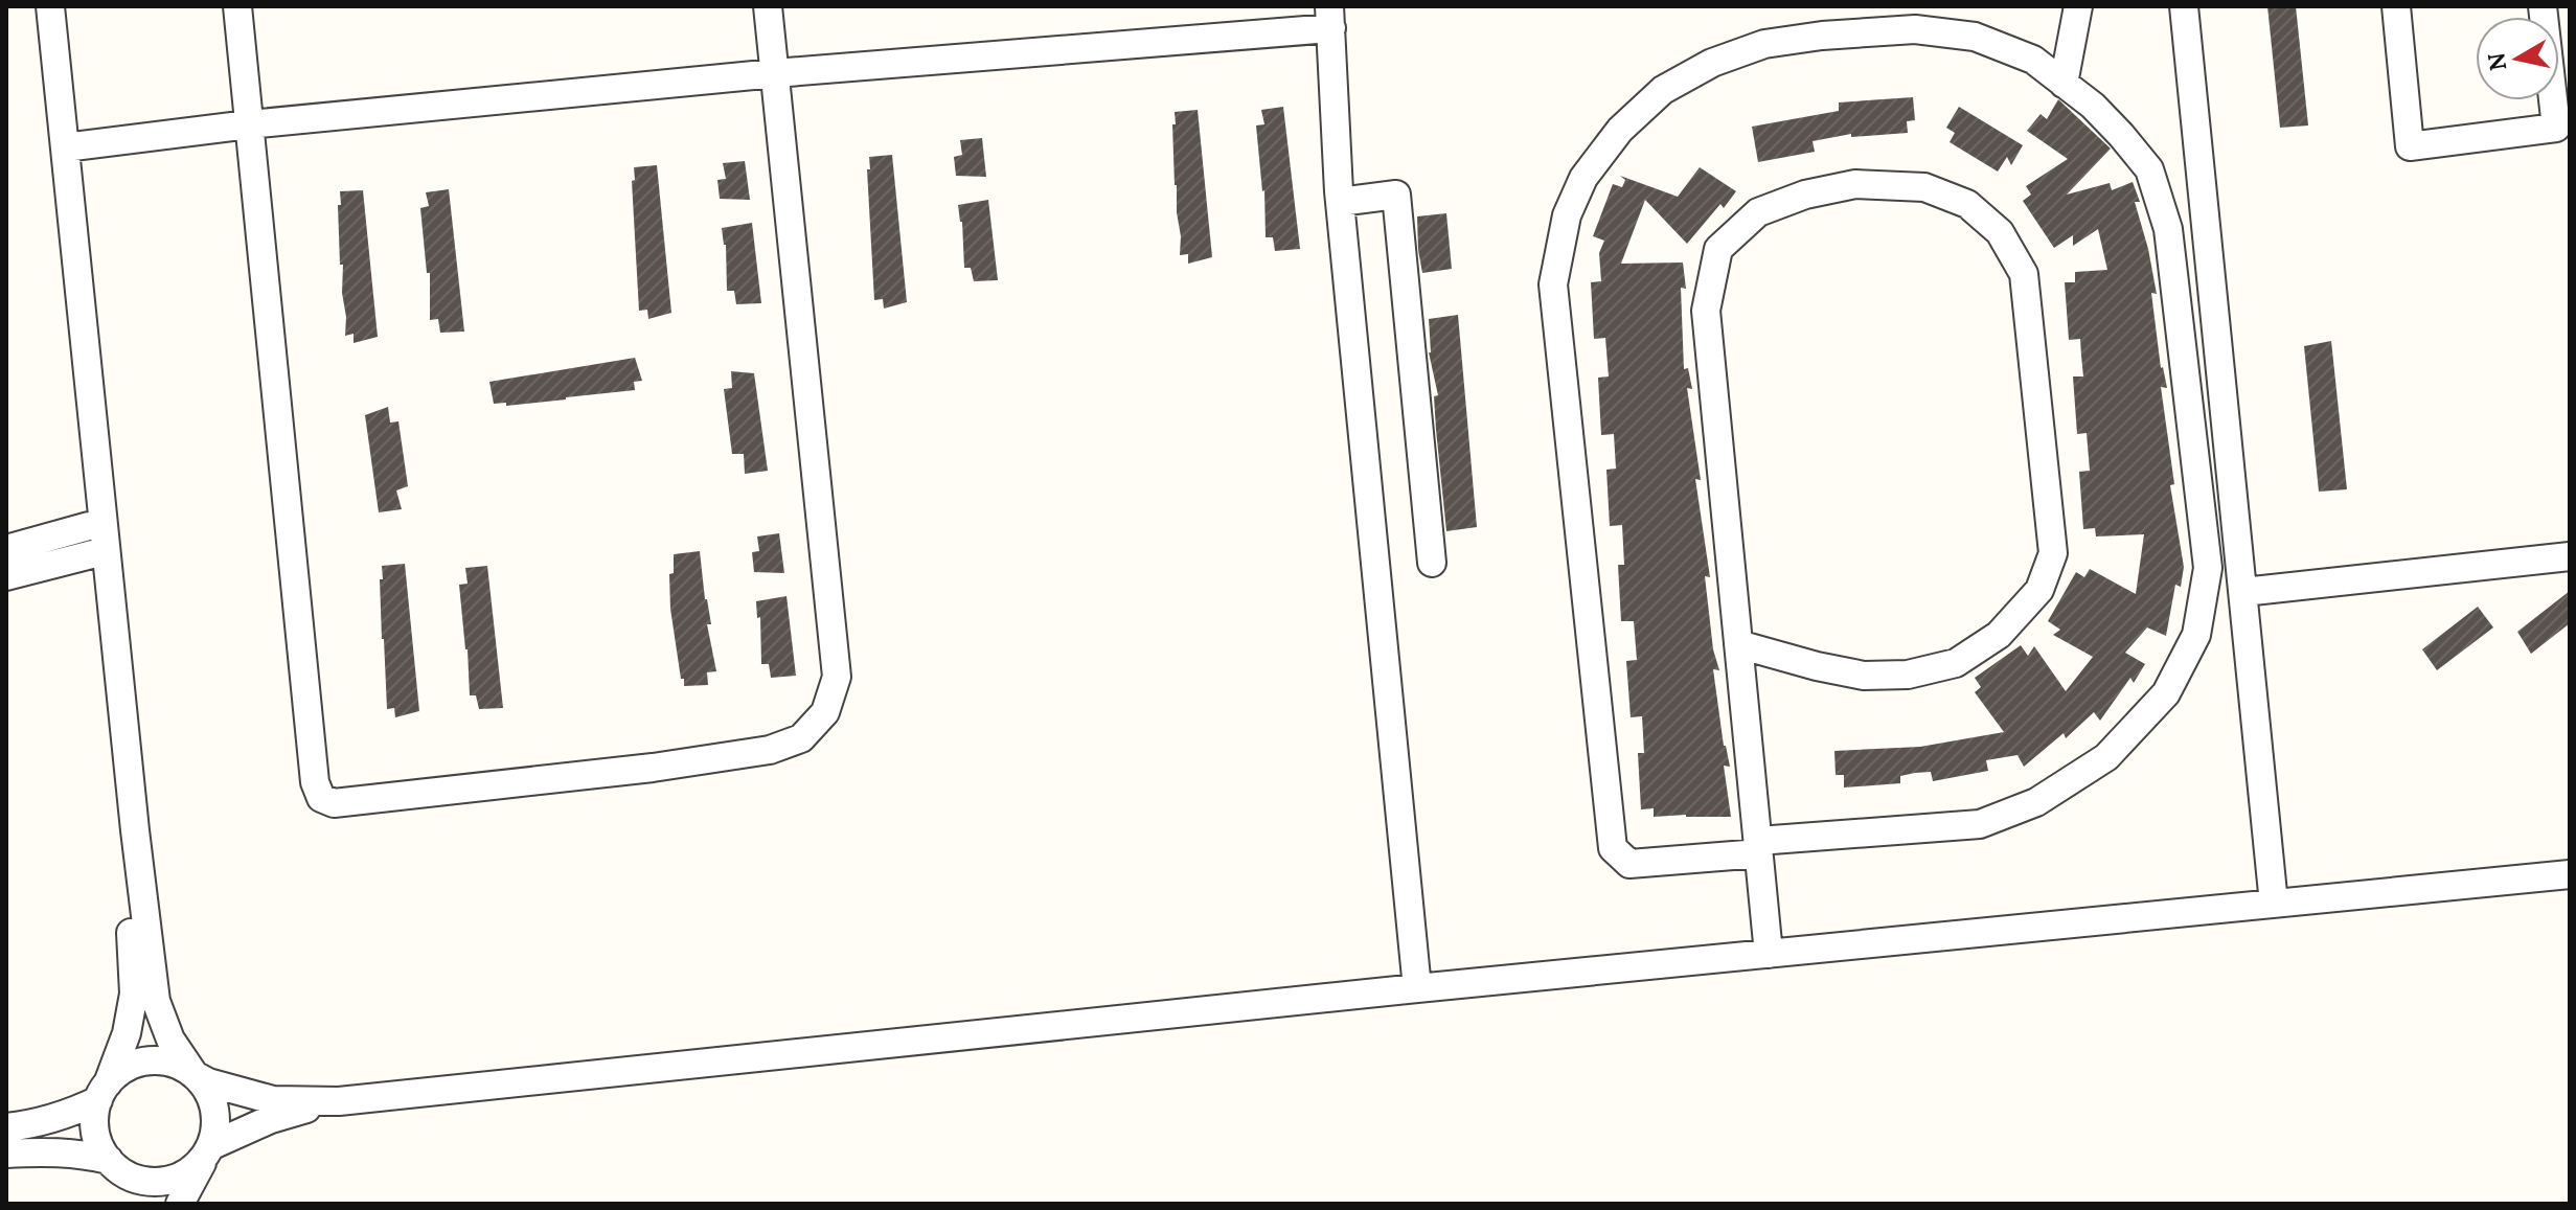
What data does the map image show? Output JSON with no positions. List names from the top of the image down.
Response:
{
  "north": "left"
}
